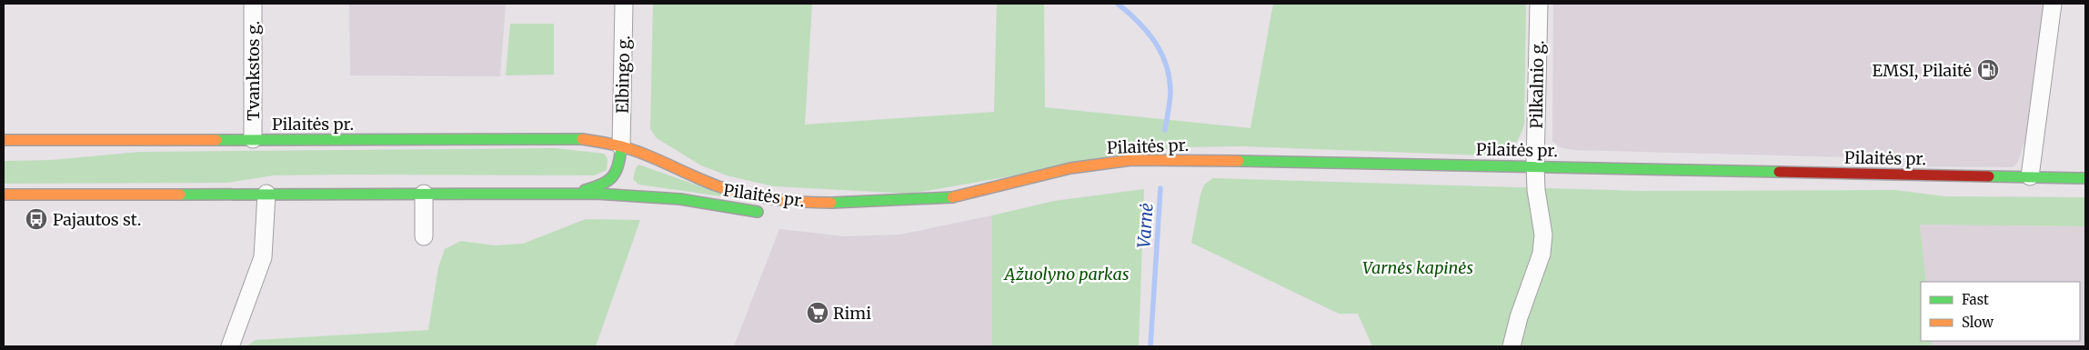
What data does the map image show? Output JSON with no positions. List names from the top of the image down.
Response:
{
  "streets": {
    "main road": ["Pilaitės pr."],
    "street": ["Tvankstos g.", "Elbingo g.", "Pilkalnio g."]
  },
  "crossings": [
    ["Tvankstos g.", "Pilaitės pr."],
    ["Elbingo g.", "Pilaitės pr."],
    ["Pilkalnio g.", "Pilaitės pr."]
  ],
  "water": ["Varnė"],
  "parks": ["Varnės kapinės", "Ąžuolyno parkas"],
  "places": {
    "fuel station": ["EMSI, Pilaitė"],
    "bus stop": ["Pajautos st."],
    "supermarket": ["Rimi"]
  },
  "legend": ["Fast", "Slow"]
}
